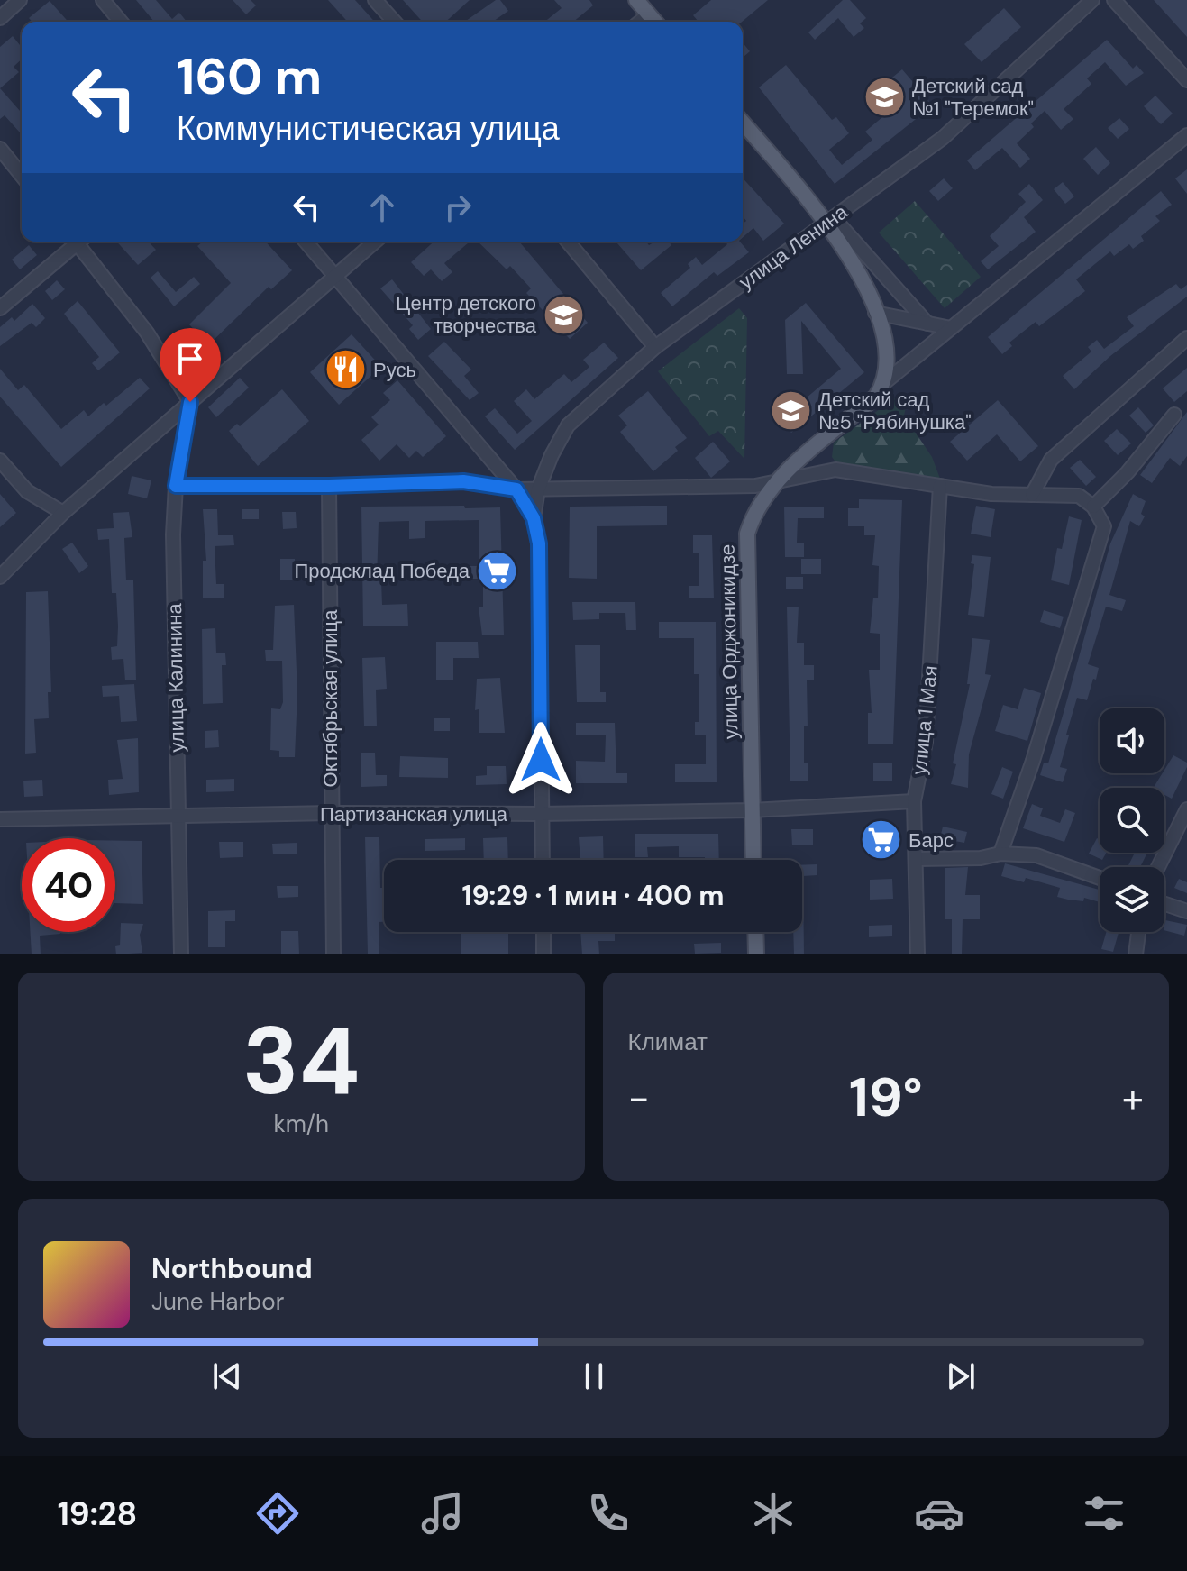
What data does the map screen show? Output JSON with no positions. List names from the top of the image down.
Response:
{
  "streets": {
    "main road": ["улица Орджоникидзе"],
    "street": [
      "улица Ленина",
      "улица Калинина",
      "Октябрьская улица",
      "улица 1 Мая",
      "Партизанская улица"
    ]
  },
  "crossings": [
    ["улица Орджоникидзе", "Партизанская улица"],
    ["улица Калинина", "Партизанская улица"],
    ["Октябрьская улица", "Партизанская улица"],
    ["улица 1 Мая", "Партизанская улица"]
  ],
  "places": {
    "school or university": ["Детский сад №1 \"Теремок\"", "Центр детского творчества", "Детский сад №5 \"Рябинушка\""],
    "restaurant": ["Русь"],
    "supermarket": ["Продсклад Победа", "Барс"]
  },
  "page": {
    "turn": ["160 m", "Коммунистическая улица"],
    "limit": "40",
    "trip": "19:29 · 1 мин · 400 m",
    "tile": [
      ["34", "km/h"],
      "Климат"
    ],
    "heat": ["−", "19°", "+"],
    "song": ["Northbound", "June Harbor"],
    "tabs": "19:28"
  }
}
